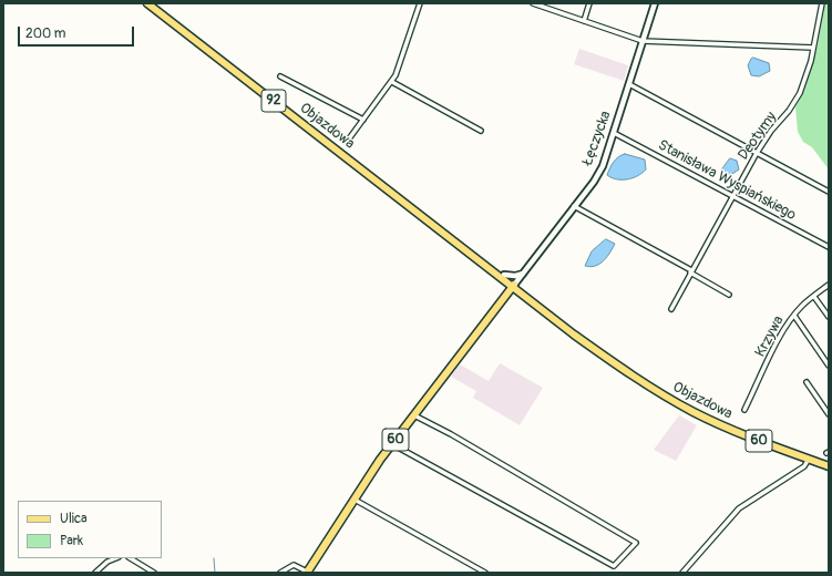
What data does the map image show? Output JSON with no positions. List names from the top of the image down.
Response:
{
  "streets": {
    "main road": ["92", "Objazdowa", "60"],
    "street": [
      "Deotymy",
      "Łęczycka",
      "Stanisława Wyspiańskiego",
      "Krzywa"
    ]
  },
  "crossings": [
    ["Objazdowa", "Łęczycka"],
    ["Objazdowa", "60"],
    ["Deotymy", "Stanisława Wyspiańskiego"],
    ["Łęczycka", "Stanisława Wyspiańskiego"],
    ["Łęczycka", "60"]
  ],
  "legend": ["Ulica", "Park"],
  "scale_bar": "200 m"
}
